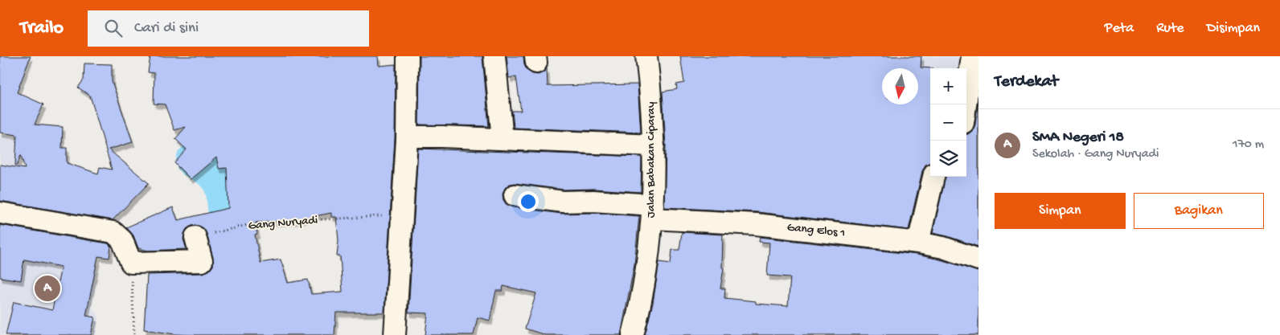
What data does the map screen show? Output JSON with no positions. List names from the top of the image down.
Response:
{
  "streets": {
    "street": ["Jalan Babakan Ciparay", "Gang Elos 1"],
    "path": ["Gang Nuryadi"]
  },
  "crossings": [
    ["Jalan Babakan Ciparay", "Gang Elos 1"]
  ],
  "north": "bottom",
  "page": {
    "header": "Trailo",
    "search": "Cari di sini",
    "nav": ["Peta", "Rute", "Disimpan"],
    "heading": "Terdekat",
    "map_buttons": ["+", "−"],
    "list": [
      {
        "mark": "A",
        "name": "SMA Negeri 18",
        "note": "Sekolah · Gang Nuryadi",
        "value": "170 m"
      }
    ],
    "buttons": ["Simpan", "Bagikan"],
    "pins": "A"
  }
}
